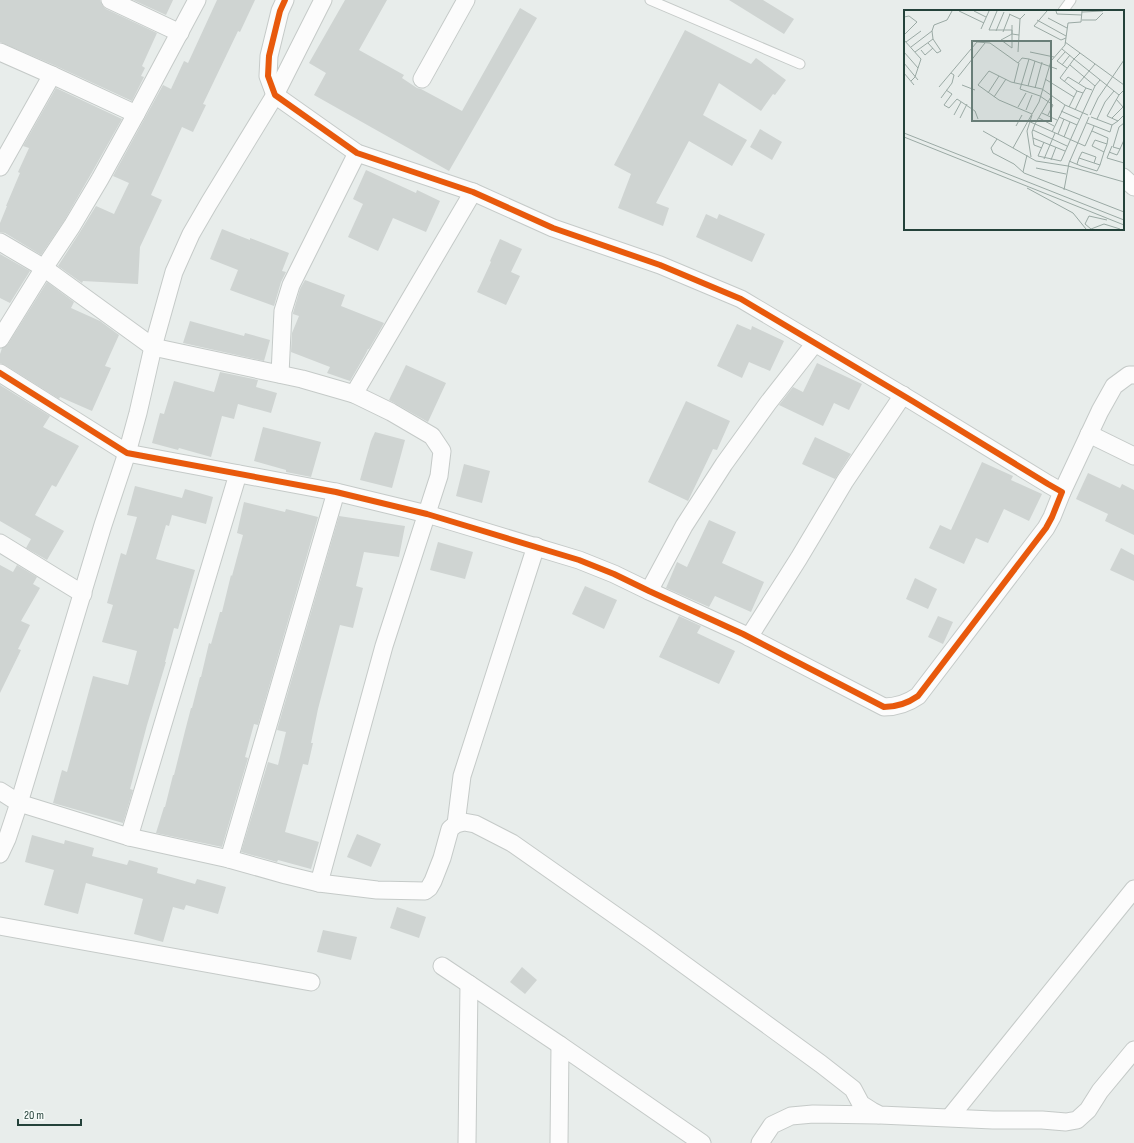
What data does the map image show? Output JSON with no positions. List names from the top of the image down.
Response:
{
  "scale_bar": "20 m"
}
